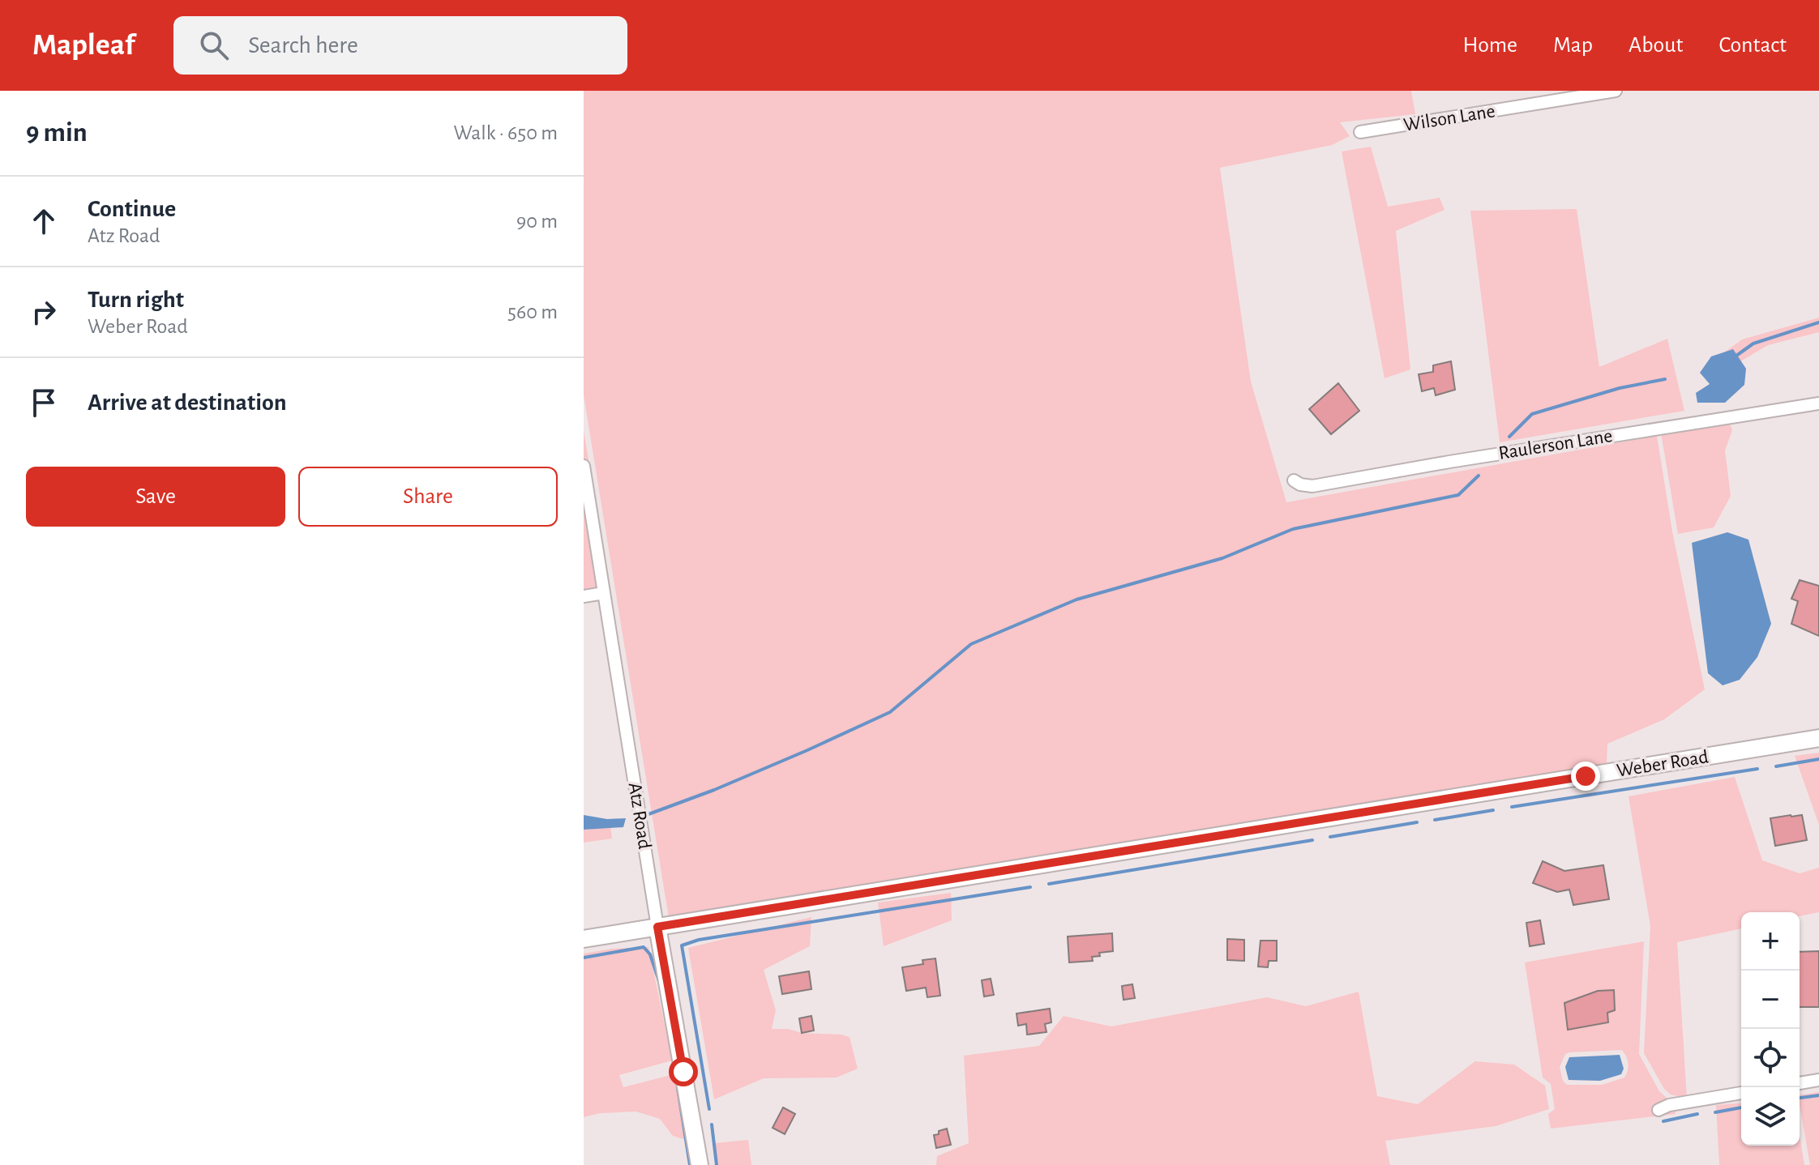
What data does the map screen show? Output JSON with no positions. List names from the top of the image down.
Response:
{
  "streets": {
    "street": [
      "Wilson Lane",
      "Raulerson Lane",
      "Weber Road",
      "Atz Road"
    ]
  },
  "crossings": [
    ["Weber Road", "Atz Road"]
  ],
  "page": {
    "header": "Mapleaf",
    "search": "Search here",
    "nav": [
      "Home",
      "Map",
      "About",
      "Contact"
    ],
    "heading": ["9 min", "Walk · 650 m"],
    "list": [
      ["Continue", "Atz Road", "90 m"],
      ["Turn right", "Weber Road", "560 m"],
      "Arrive at destination"
    ],
    "buttons": ["Save", "Share"],
    "map_buttons": ["+", "−"]
  }
}
